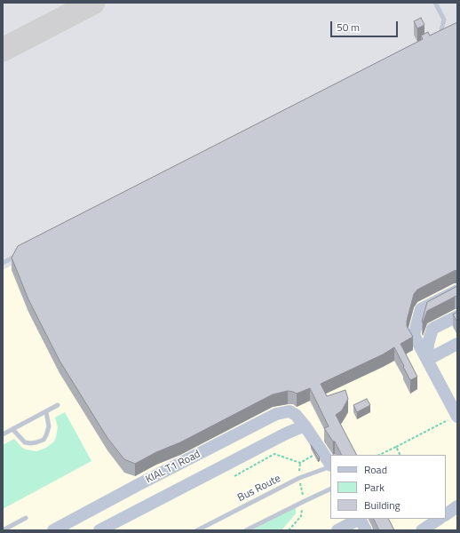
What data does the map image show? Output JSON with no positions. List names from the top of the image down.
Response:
{
  "streets": {
    "main road": ["KIAL T1 Road"],
    "lane": ["Bus Route"]
  },
  "legend": ["Road", "Park", "Building"],
  "scale_bar": "50 m"
}
